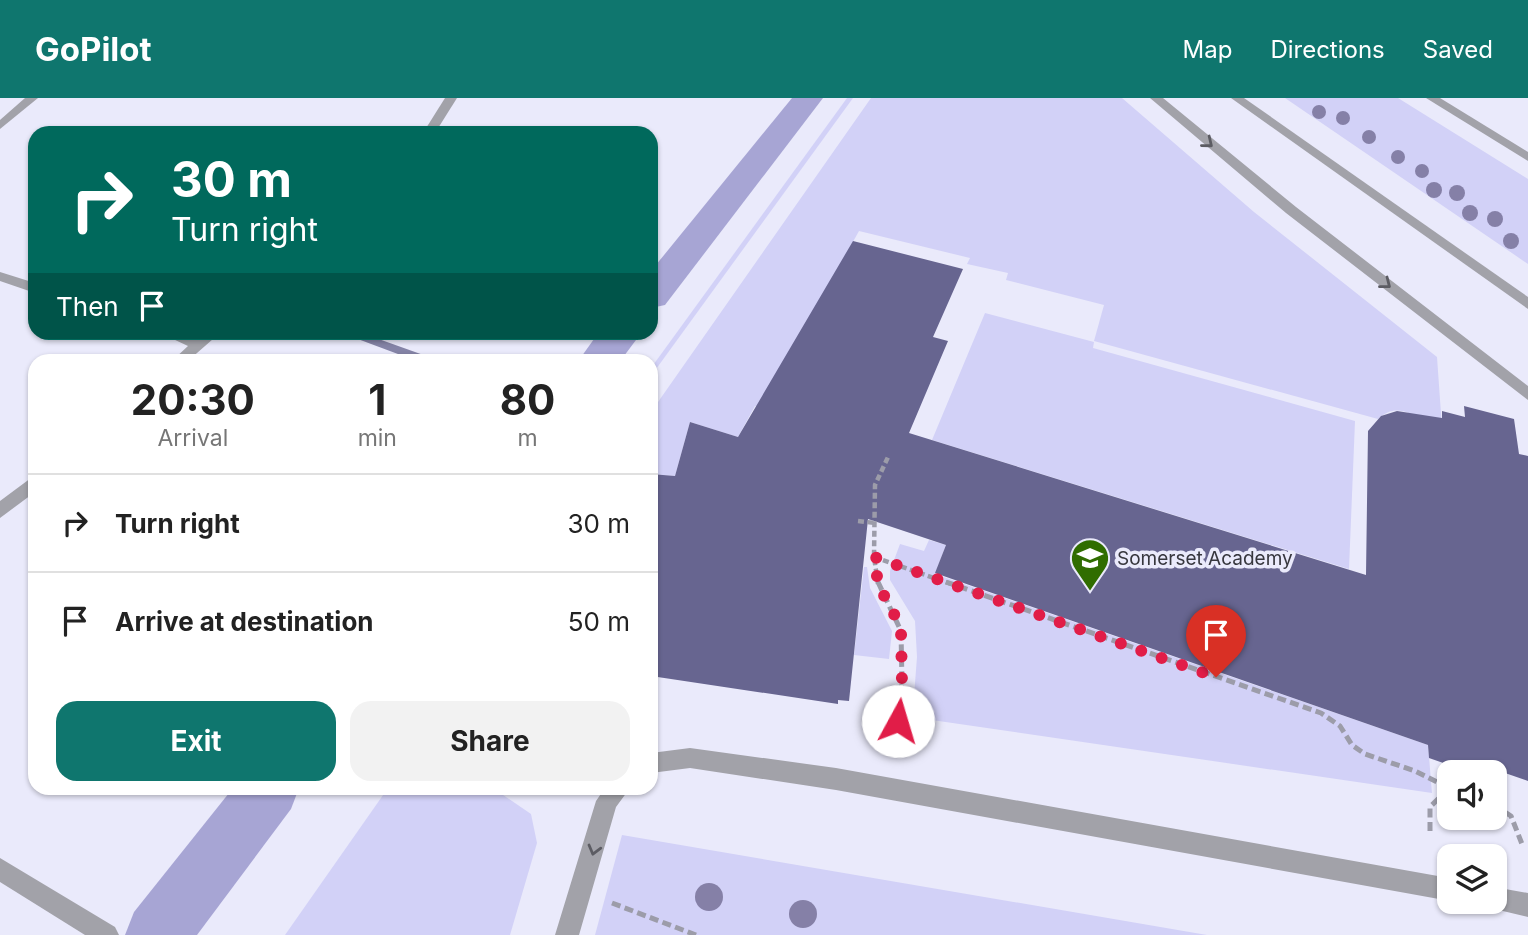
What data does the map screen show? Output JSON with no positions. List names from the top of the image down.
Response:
{
  "places": {
    "school or university": ["Somerset Academy"]
  },
  "page": {
    "header": "GoPilot",
    "nav": ["Map", "Directions", "Saved"],
    "turn": ["30 m", "Turn right"],
    "then": "Then",
    "eta": [
      "20:30",
      "Arrival",
      "1",
      "min",
      "80",
      "m"
    ],
    "list": [
      {
        "name": "Turn right",
        "value": "30 m"
      },
      {
        "name": "Arrive at destination",
        "value": "50 m"
      }
    ],
    "buttons": ["Exit", "Share"]
  }
}
